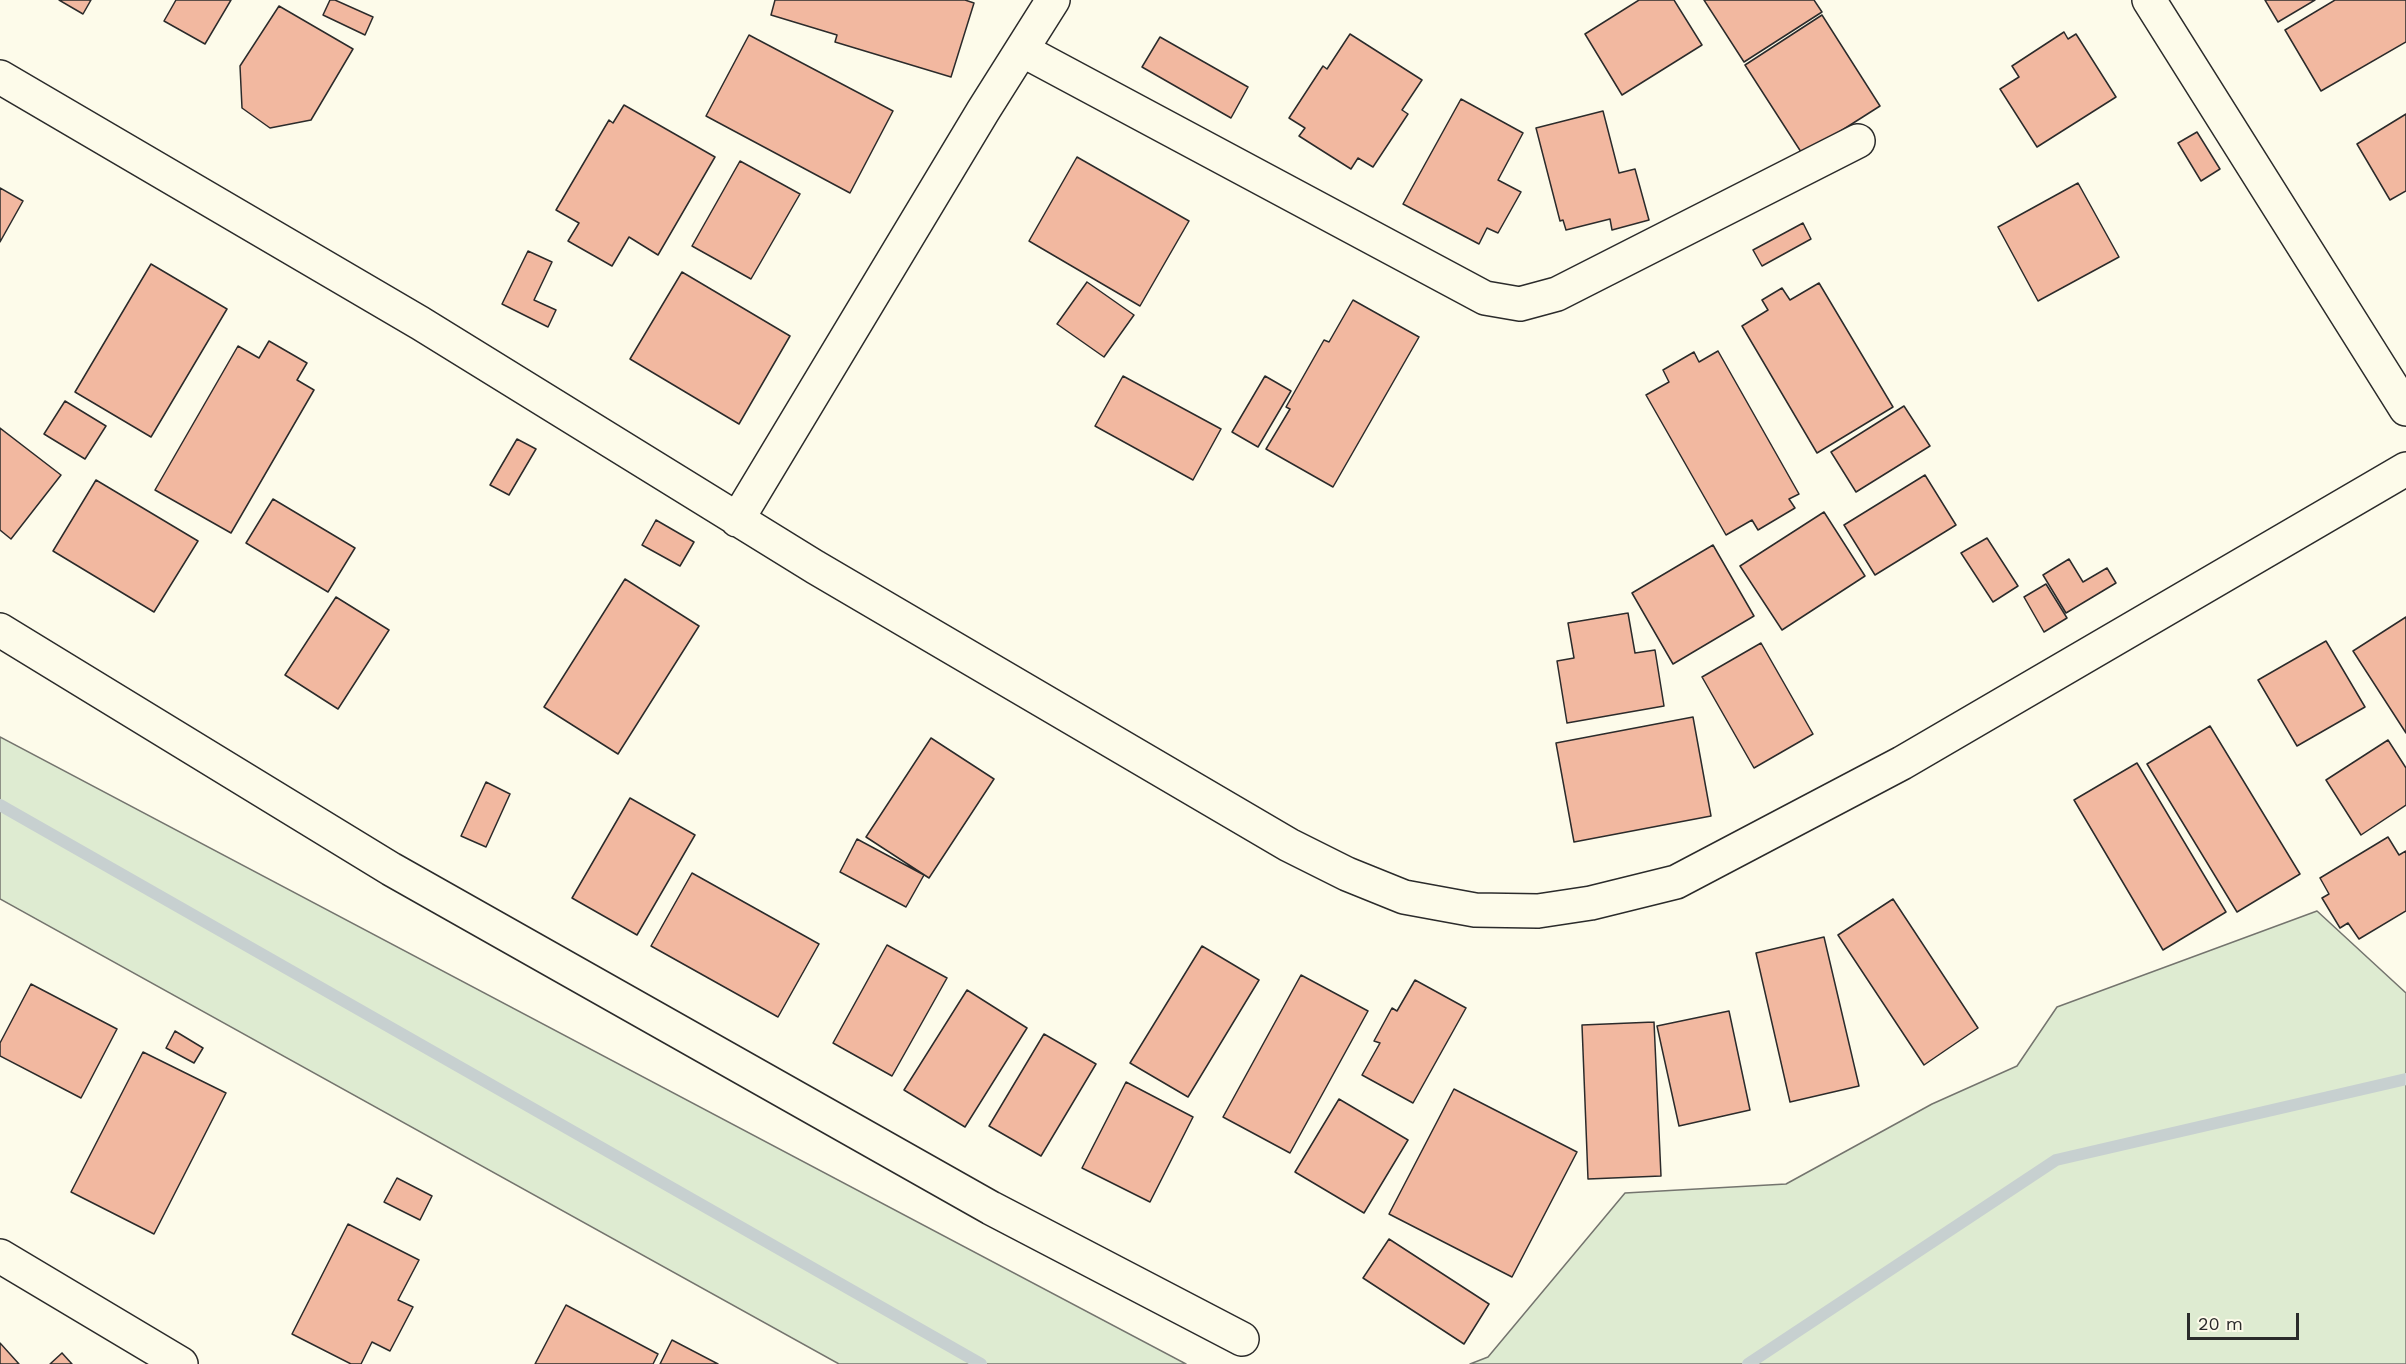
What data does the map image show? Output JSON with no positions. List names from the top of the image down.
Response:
{
  "scale_bar": "20 m"
}
